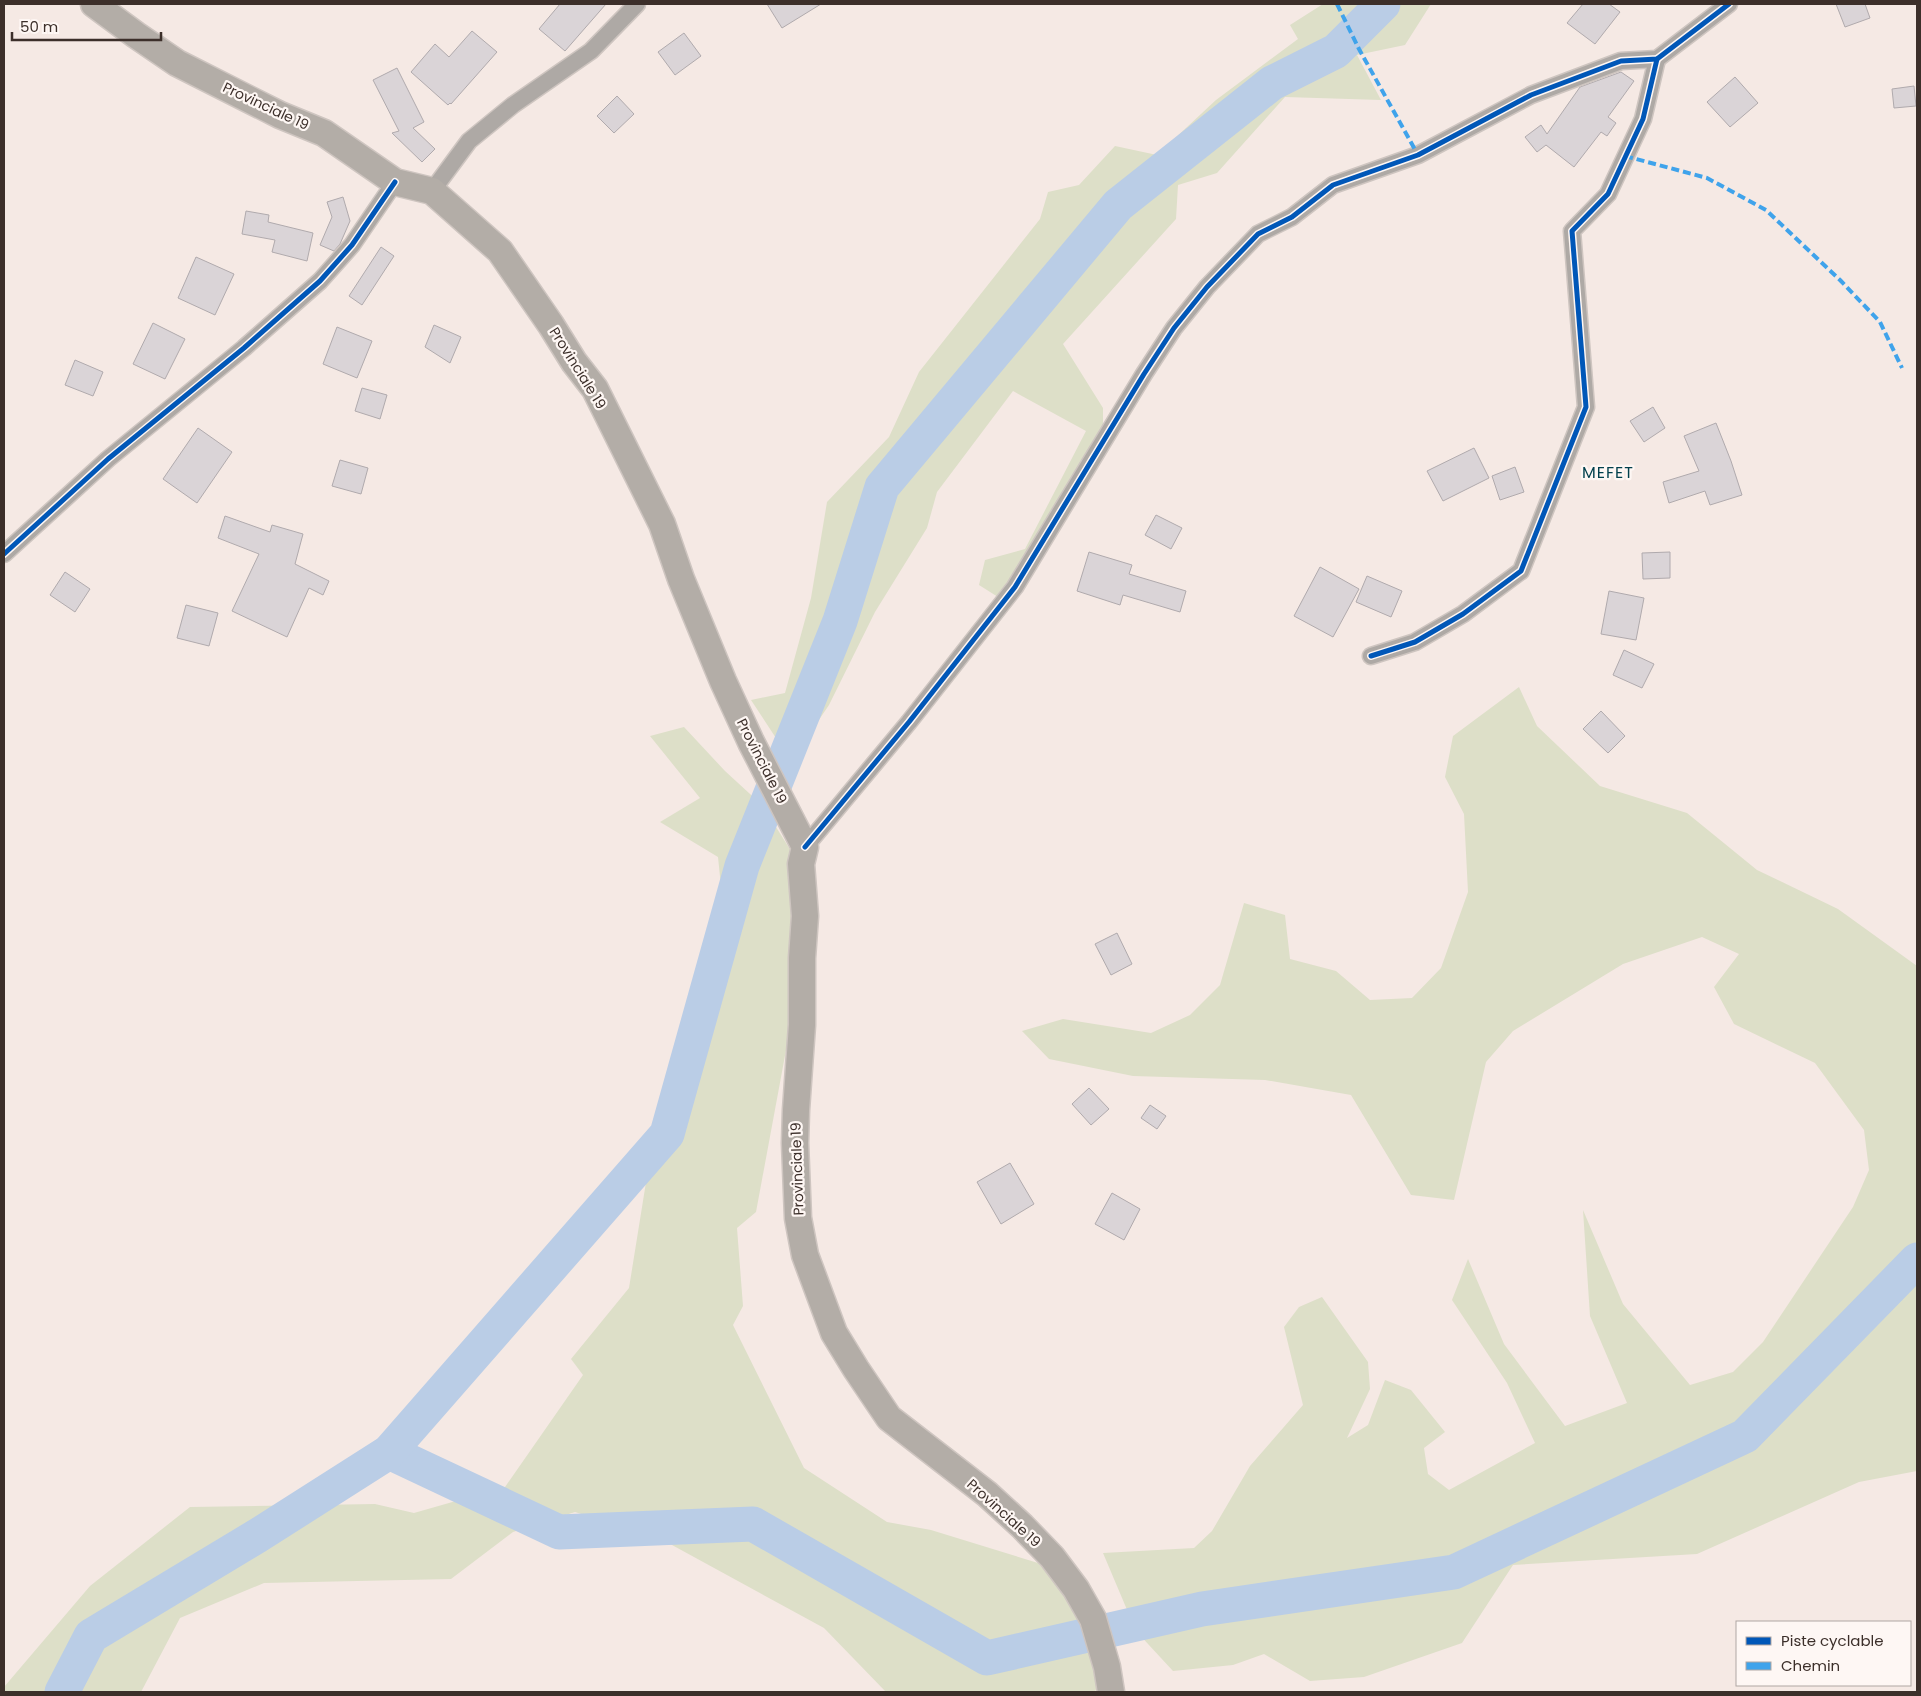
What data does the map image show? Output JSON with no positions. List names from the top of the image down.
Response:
{
  "streets": {
    "main road": ["Provinciale 19"]
  },
  "districts": ["MEFET"],
  "legend": ["Piste cyclable", "Chemin"],
  "scale_bar": "50 m"
}
